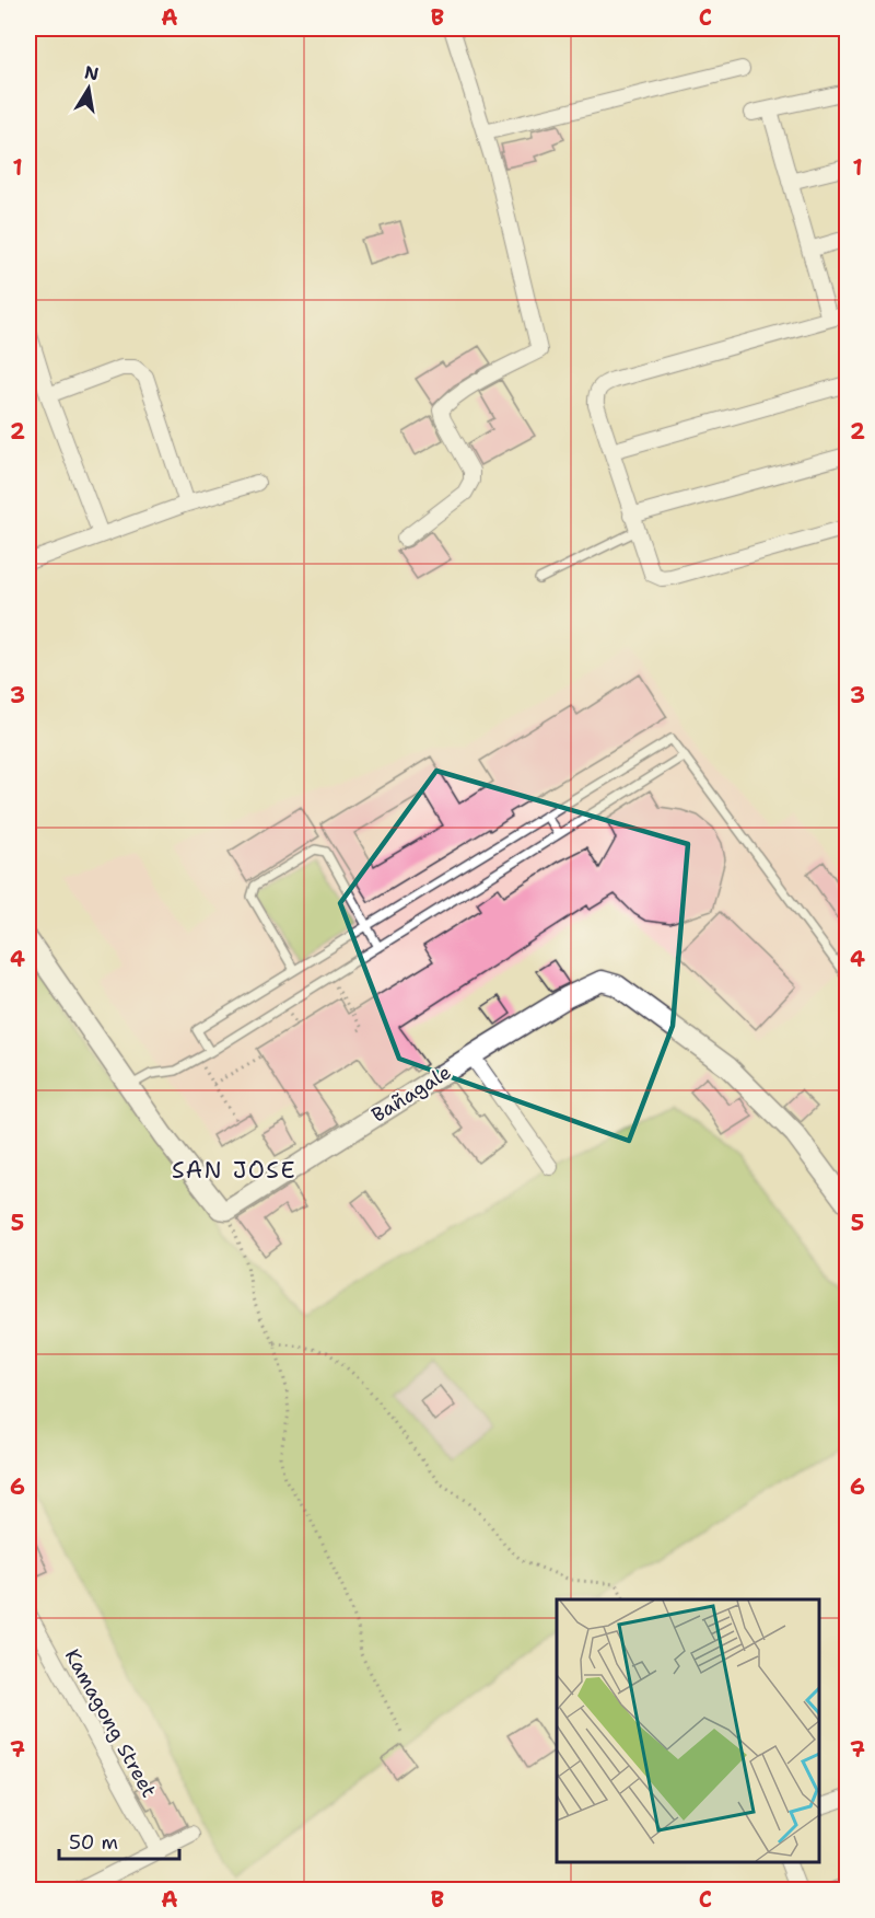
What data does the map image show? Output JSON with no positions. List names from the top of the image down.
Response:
{
  "streets": {
    "street": ["Bañagale", "Kamagong Street"]
  },
  "districts": ["SAN JOSE"],
  "scale_bar": "50 m",
  "north": "top",
  "grid": {
    "columns": ["A", "B", "C"],
    "rows": [
      "1",
      "2",
      "3",
      "4",
      "5",
      "6",
      "7"
    ]
  }
}
